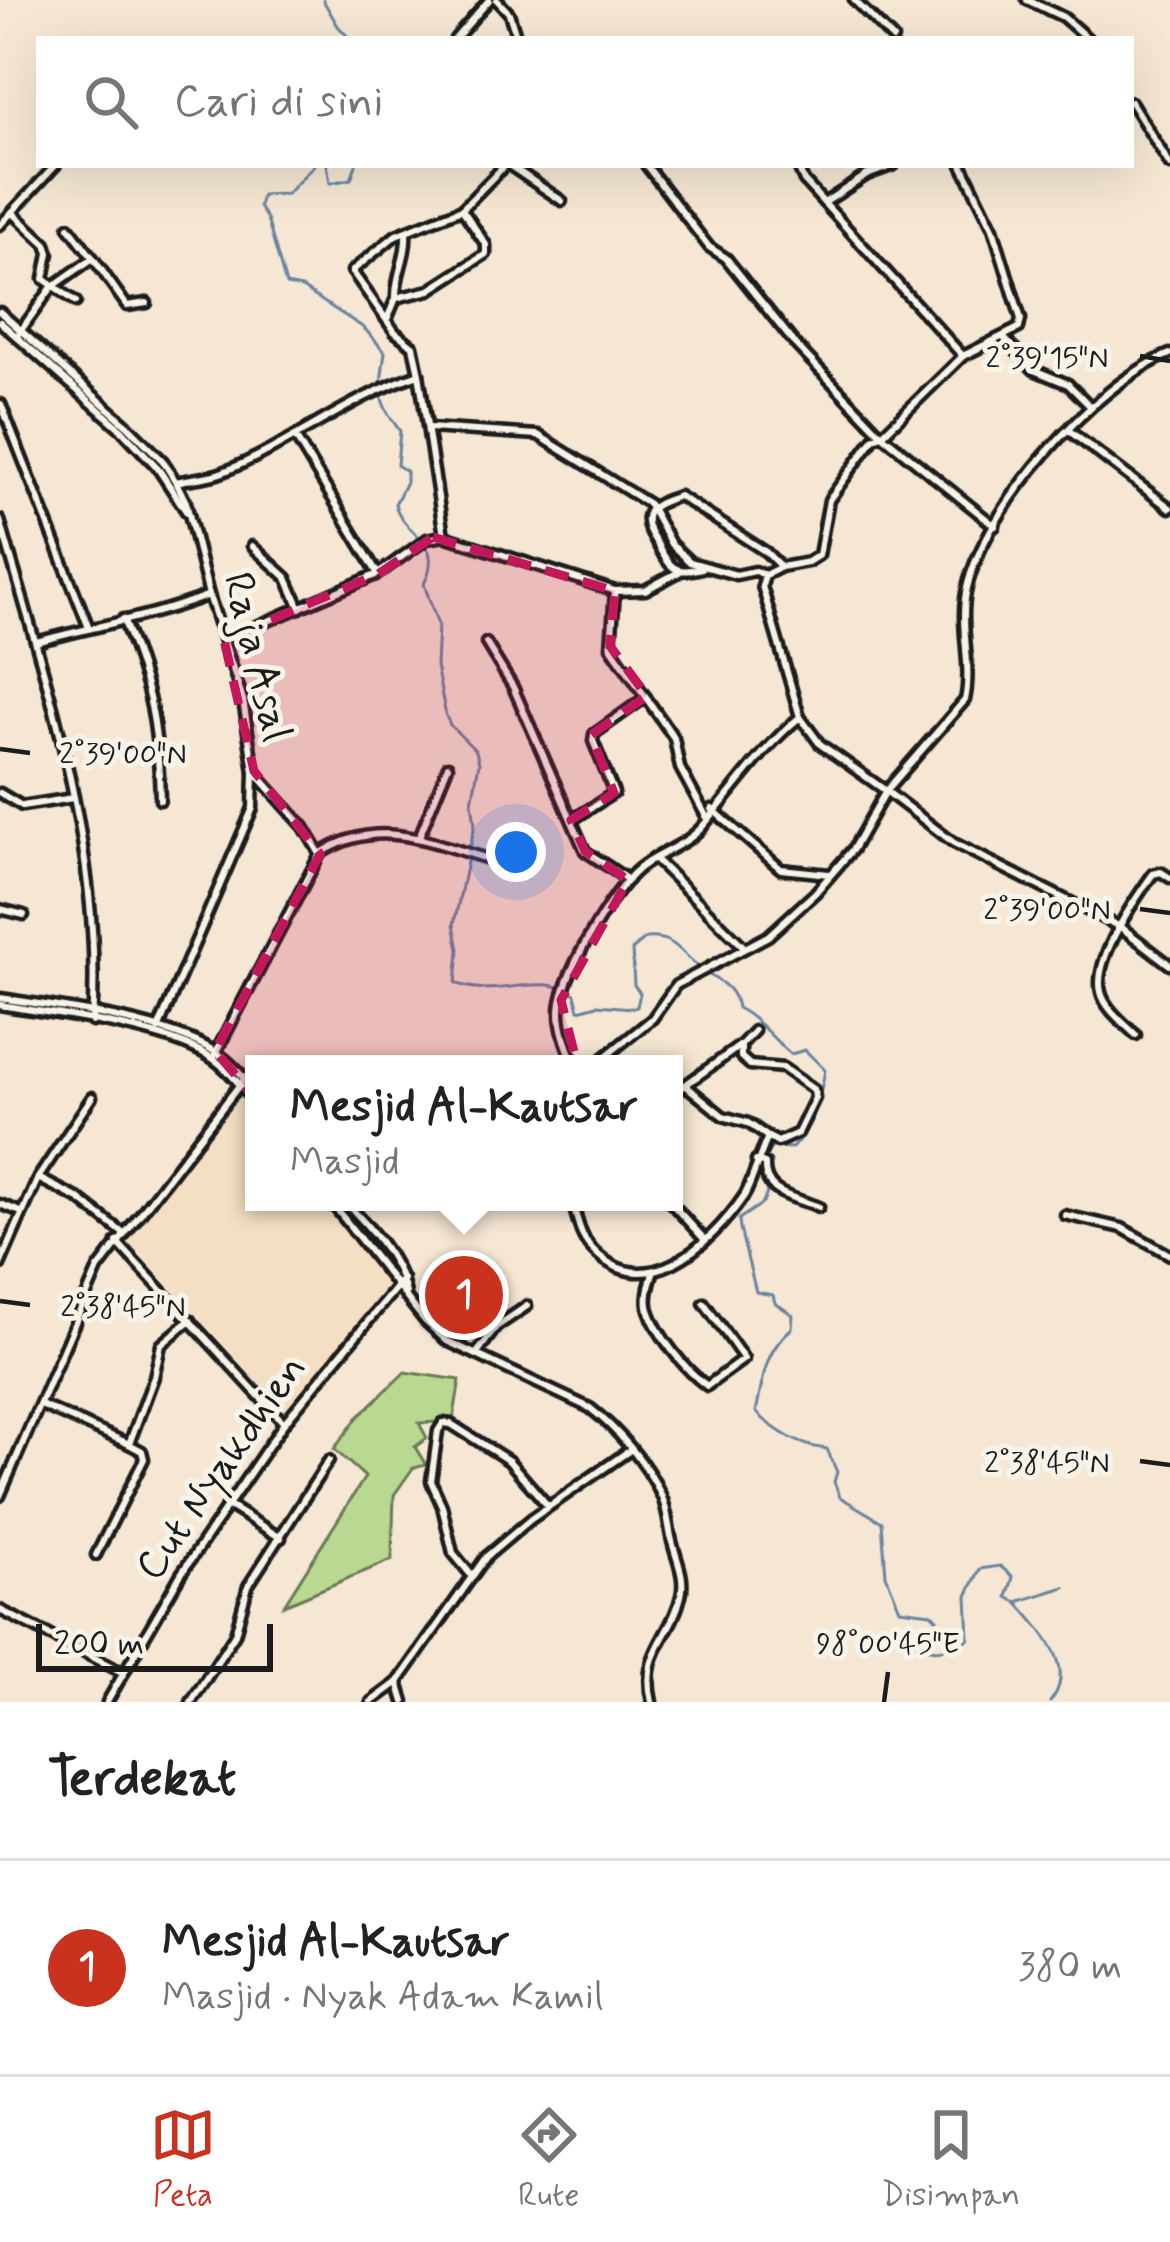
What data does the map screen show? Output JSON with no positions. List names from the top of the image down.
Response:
{
  "streets": {
    "street": ["Raja Asal", "Cut Nyakdhien"]
  },
  "scale_bar": "200 m",
  "page": {
    "search": "Cari di sini",
    "popup": ["Mesjid Al-Kautsar", "Masjid"],
    "pins": "1",
    "scale": "200 m",
    "heading": "Terdekat",
    "list": [
      {
        "mark": "1",
        "name": "Mesjid Al-Kautsar",
        "note": "Masjid · Nyak Adam Kamil",
        "value": "380 m"
      }
    ],
    "nav": ["Peta", "Rute", "Disimpan"]
  },
  "coordinates": [
    "2°39'15\"N",
    "2°39'00\"N",
    "2°38'45\"N",
    "98°00'45\"E"
  ]
}
